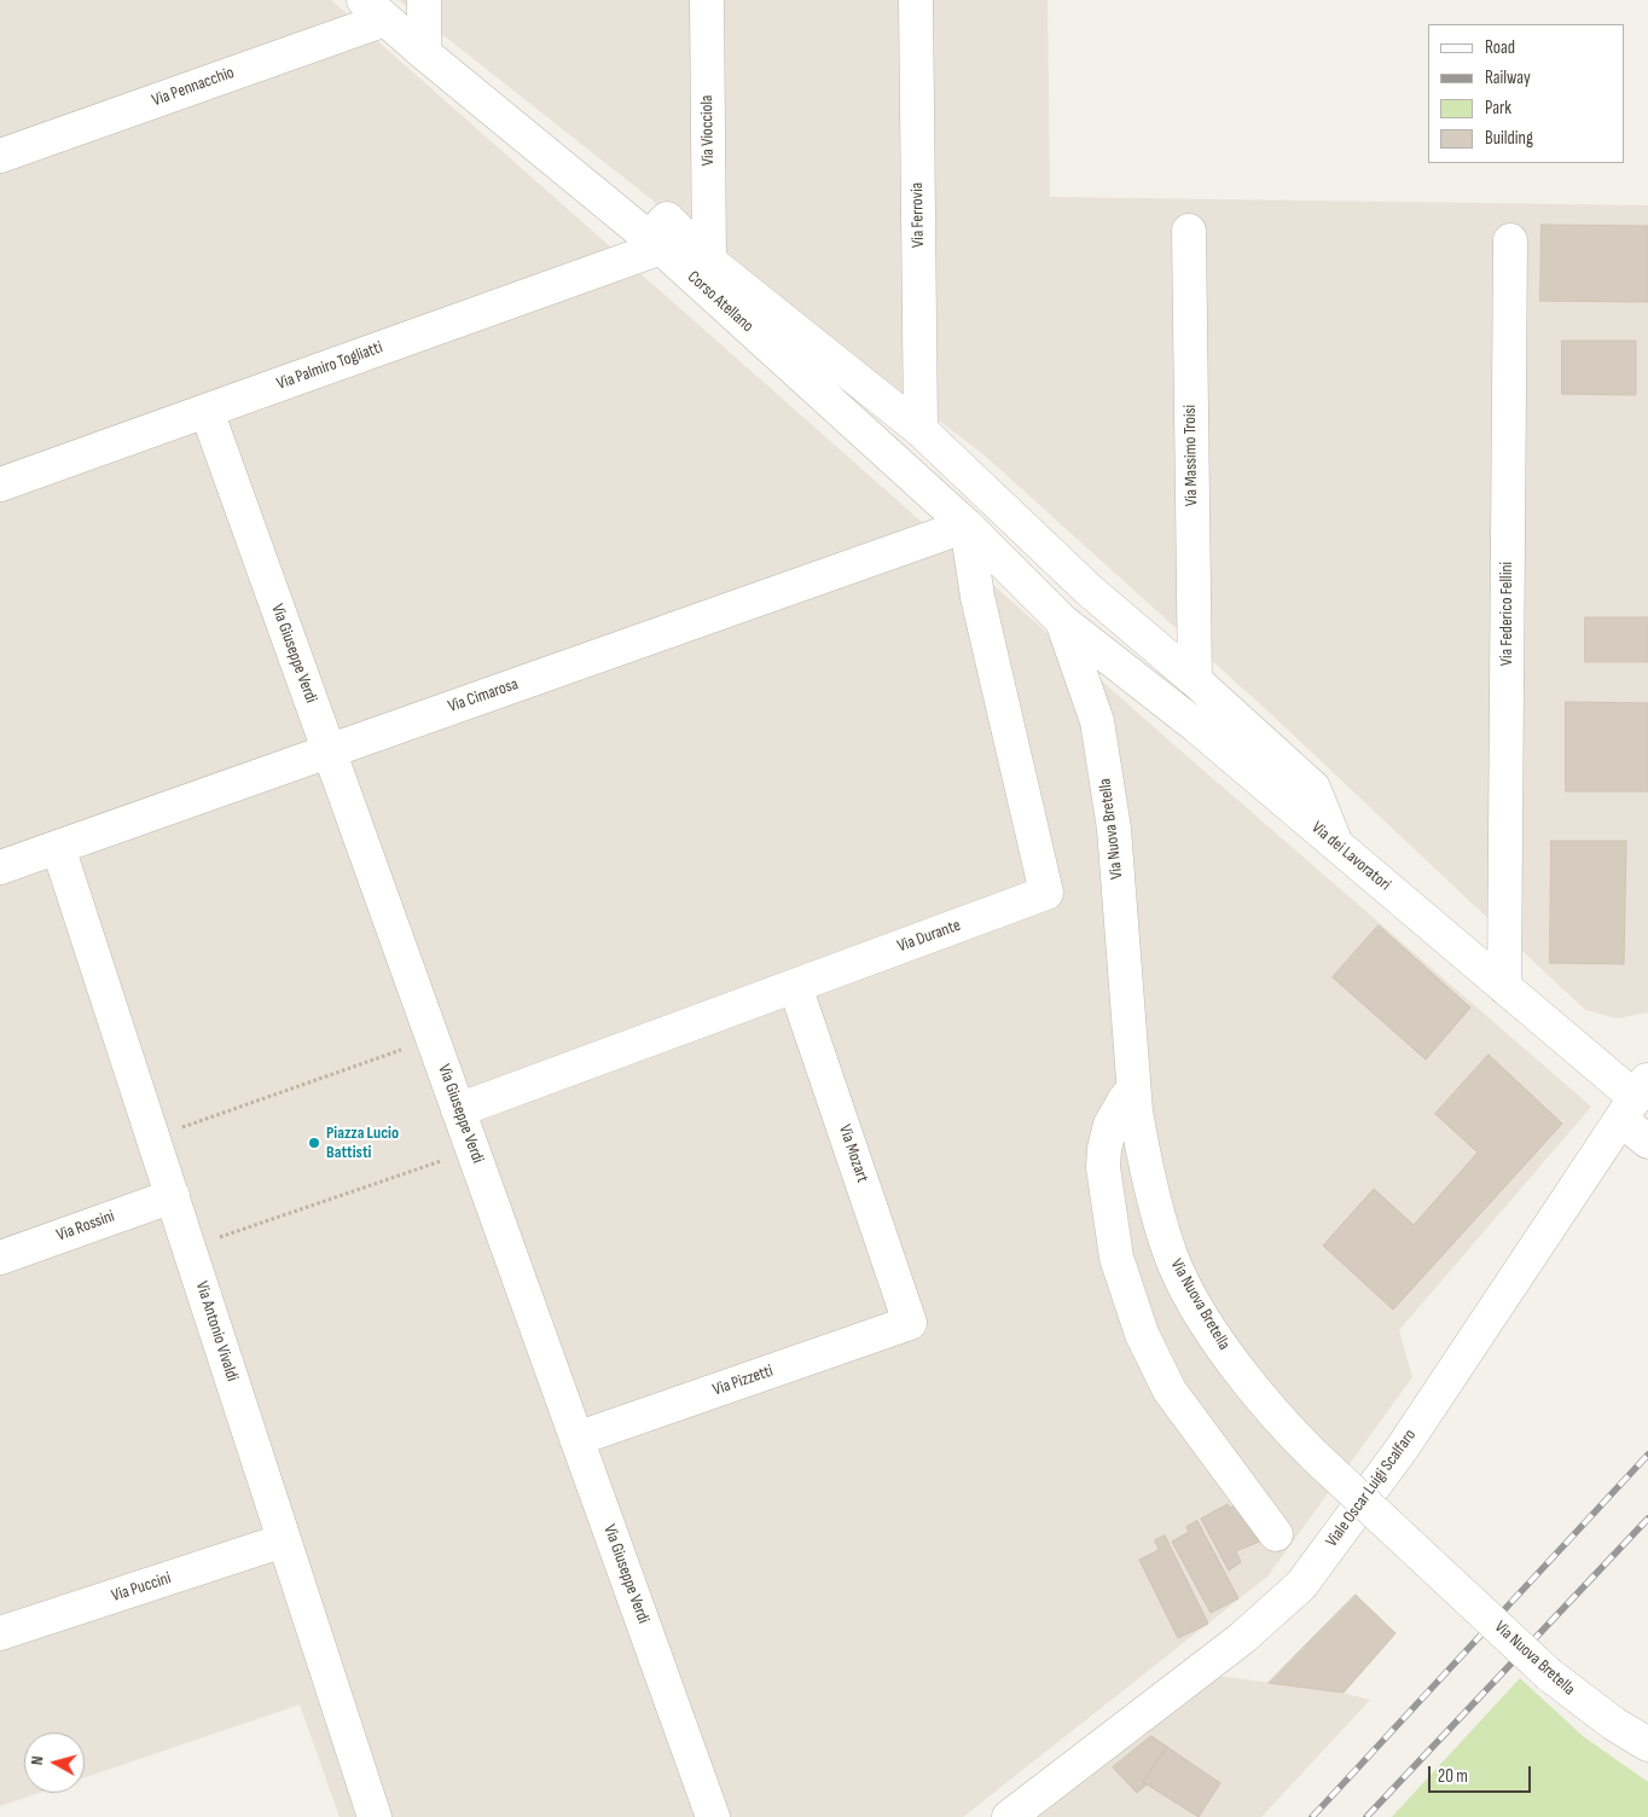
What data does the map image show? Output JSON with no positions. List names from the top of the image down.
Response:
{
  "streets": {
    "street": [
      "Via Pennacchio",
      "Via Viocciola",
      "Via Ferrovia",
      "Corso Atellano",
      "Via Palmiro Togliatti",
      "Via Massimo Troisi",
      "Via Federico Fellini",
      "Via Giuseppe Verdi",
      "Via Cimarosa",
      "Via Nuova Bretella",
      "Via dei Lavoratori",
      "Via Durante",
      "Via Mozart",
      "Via Rossini",
      "Via Antonio Vivaldi",
      "Via Pizzetti",
      "Viale Oscar Luigi Scalfaro",
      "Via Puccini"
    ]
  },
  "crossings": [
    ["Via Pennacchio", "Corso Atellano"],
    ["Corso Atellano", "Via Palmiro Togliatti"],
    ["Corso Atellano", "Via Cimarosa"],
    ["Corso Atellano", "Via Nuova Bretella"],
    ["Corso Atellano", "Via dei Lavoratori"],
    ["Corso Atellano", "Via Durante"],
    ["Via Palmiro Togliatti", "Via Giuseppe Verdi"],
    ["Via Federico Fellini", "Via dei Lavoratori"],
    ["Via Giuseppe Verdi", "Via Cimarosa"],
    ["Via Giuseppe Verdi", "Via Durante"],
    ["Via Giuseppe Verdi", "Via Pizzetti"],
    ["Via Cimarosa", "Via Durante"],
    ["Via Cimarosa", "Via Antonio Vivaldi"],
    ["Via Nuova Bretella", "Via dei Lavoratori"],
    ["Via dei Lavoratori", "Viale Oscar Luigi Scalfaro"],
    ["Via Durante", "Via Mozart"],
    ["Via Mozart", "Via Pizzetti"],
    ["Via Rossini", "Via Antonio Vivaldi"],
    ["Via Antonio Vivaldi", "Via Puccini"]
  ],
  "places": ["Piazza Lucio Battisti"],
  "legend": [
    "Road",
    "Railway",
    "Park",
    "Building"
  ],
  "scale_bar": "20 m",
  "north": "left"
}
